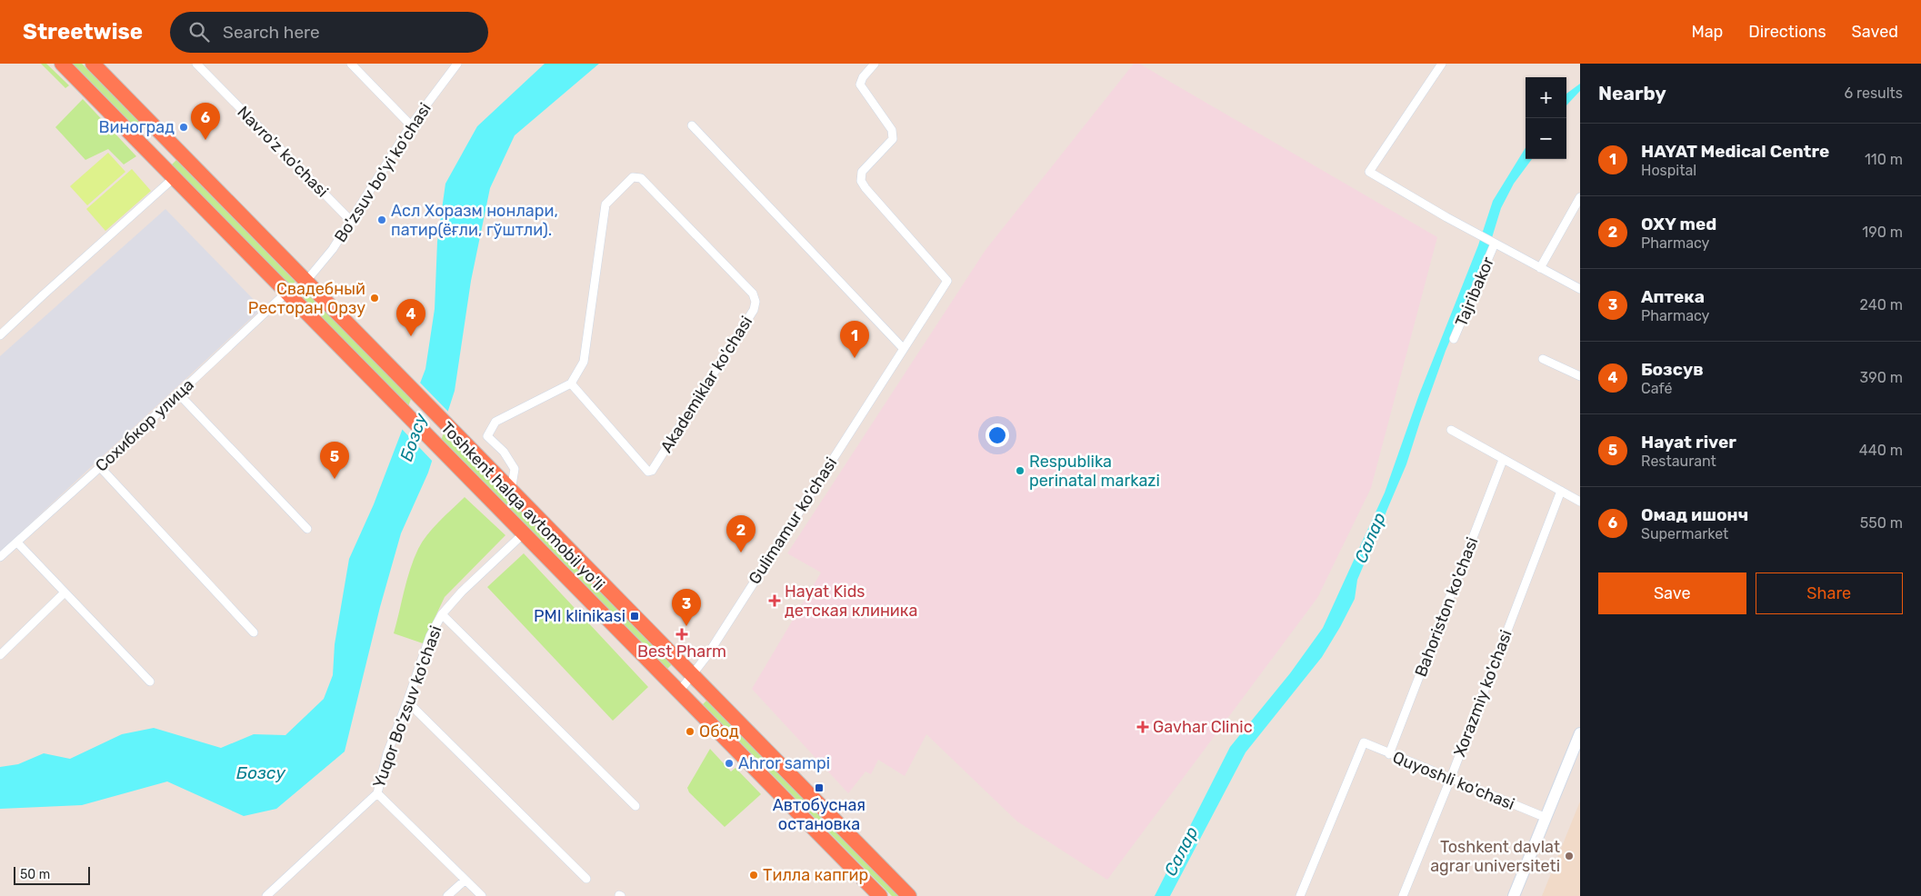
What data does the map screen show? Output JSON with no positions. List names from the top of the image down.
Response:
{
  "streets": {
    "highway": ["Toshkent halqa avtomobil yo'li"],
    "street": [
      "Navro'z ko'chasi",
      "Bo'zsuv bo'yi ko'chasi",
      "Tajribakor",
      "Akademiklar ko'chasi",
      "Сохибкор улица",
      "Gulimamur ko'chasi",
      "Bahoriston ko'chasi",
      "Xorazmiy ko'chasi",
      "Yuqor Bo'zsuv ko'chasi",
      "Quyoshli ko'chasi"
    ]
  },
  "crossings": [
    ["Navro'z ko'chasi", "Bo'zsuv bo'yi ko'chasi"],
    ["Bo'zsuv bo'yi ko'chasi", "Toshkent halqa avtomobil yo'li"],
    ["Сохибкор улица", "Toshkent halqa avtomobil yo'li"],
    ["Toshkent halqa avtomobil yo'li", "Gulimamur ko'chasi"],
    ["Toshkent halqa avtomobil yo'li", "Yuqor Bo'zsuv ko'chasi"],
    ["Bahoriston ko'chasi", "Quyoshli ko'chasi"],
    ["Xorazmiy ko'chasi", "Quyoshli ko'chasi"]
  ],
  "water": ["Бозсу", "Салар"],
  "places": {
    "other": [
      "Виноград",
      "Асл Хоразм нонлари, патир(ёғли, гўштли).",
      "Свадебный Ресторан Орзу",
      "Respublika perinatal markazi",
      "Обод",
      "Ahror sampi",
      "Toshkent davlat agrar universiteti",
      "Тилла капгир"
    ],
    "health": ["Hayat Kids детская клиника", "Best Pharm", "Gavhar Clinic"],
    "transit": ["PMI klinikasi", "Автобусная остановка"]
  },
  "scale_bar": "50 m",
  "page": {
    "header": "Streetwise",
    "search": "Search here",
    "nav": ["Map", "Directions", "Saved"],
    "heading": ["Nearby", "6 results"],
    "map_buttons": ["+", "−"],
    "pins": [
      "6",
      "4",
      "1",
      "5",
      "2",
      "3"
    ],
    "list": [
      {
        "mark": "1",
        "name": "HAYAT Medical Centre",
        "note": "Hospital",
        "value": "110 m"
      },
      {
        "mark": "2",
        "name": "OXY med",
        "note": "Pharmacy",
        "value": "190 m"
      },
      {
        "mark": "3",
        "name": "Аптека",
        "note": "Pharmacy",
        "value": "240 m"
      },
      {
        "mark": "4",
        "name": "Бозсув",
        "note": "Café",
        "value": "390 m"
      },
      {
        "mark": "5",
        "name": "Hayat river",
        "note": "Restaurant",
        "value": "440 m"
      },
      {
        "mark": "6",
        "name": "Омад ишонч",
        "note": "Supermarket",
        "value": "550 m"
      }
    ],
    "buttons": ["Save", "Share"],
    "scale": "50 m"
  }
}
